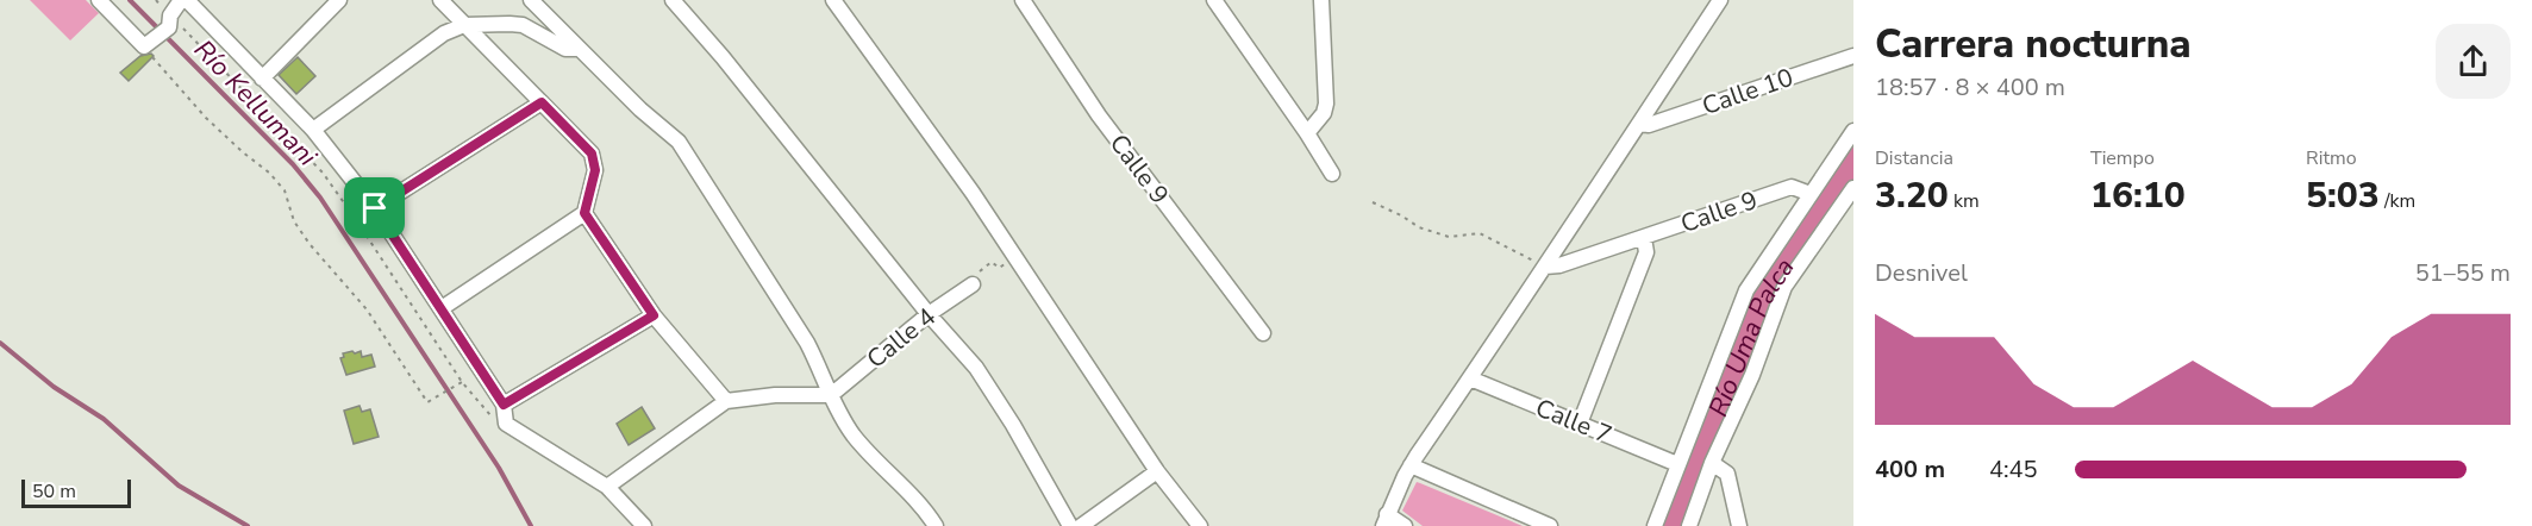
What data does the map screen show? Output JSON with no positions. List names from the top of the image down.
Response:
{
  "streets": {
    "street": [
      "Calle 10",
      "Calle 9",
      "Calle 4",
      "Calle 7"
    ]
  },
  "water": ["Río Kellumani", "Río Uma Palca"],
  "scale_bar": "50 m",
  "page": {
    "heading": ["Carrera nocturna", "18:57 · 8 × 400 m"],
    "stats": [
      ["Distancia", "3.20 km"],
      ["Tiempo", "16:10"],
      ["Ritmo", "5:03 /km"]
    ],
    "chart": ["Desnivel", "51–55 m"],
    "list": [
      {
        "name": "400 m",
        "note": "4:45"
      }
    ],
    "scale": "50 m"
  }
}
